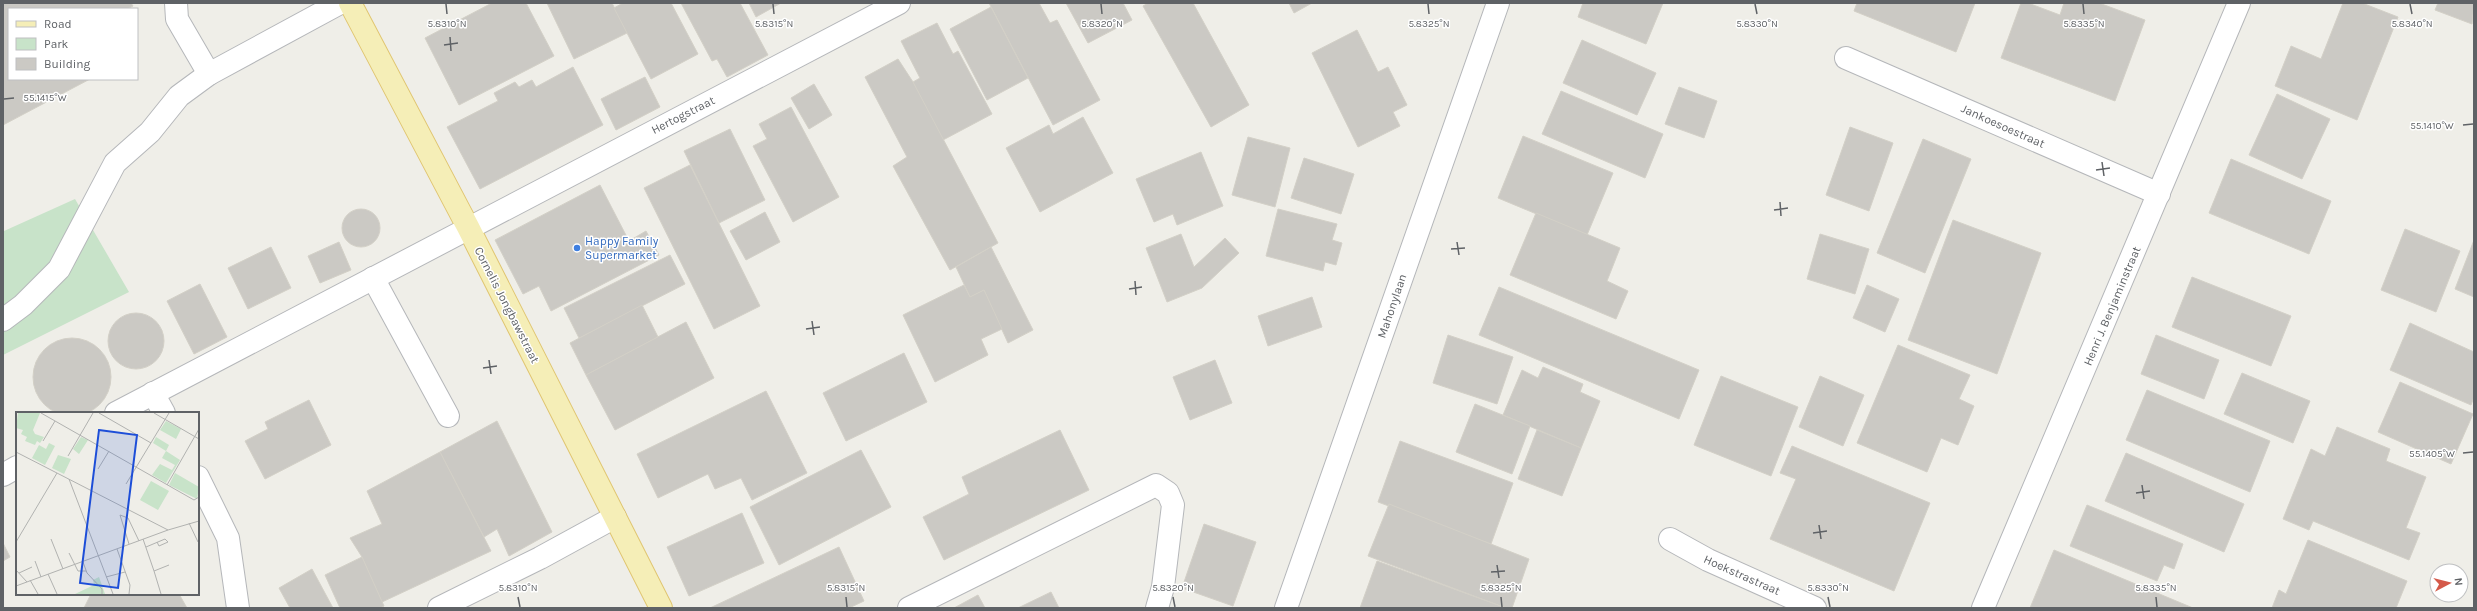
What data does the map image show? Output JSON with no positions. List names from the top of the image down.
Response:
{
  "streets": {
    "main road": ["Cornelis Jongbawstraat"],
    "street": [
      "Hertogstraat",
      "Jankoesoestraat",
      "Mahonylaan",
      "Henri J. Benjaminstraat",
      "Hoekstrastraat"
    ]
  },
  "crossings": [
    ["Hertogstraat", "Cornelis Jongbawstraat"],
    ["Jankoesoestraat", "Henri J. Benjaminstraat"]
  ],
  "places": ["Happy Family Supermarket"],
  "legend": ["Road", "Park", "Building"],
  "north": "right",
  "coordinates": [
    "5.8310°N",
    "5.8315°N",
    "5.8320°N",
    "5.8325°N",
    "5.8330°N",
    "5.8335°N",
    "5.8340°N",
    "55.1415°W",
    "55.1410°W",
    "55.1405°W"
  ]
}
